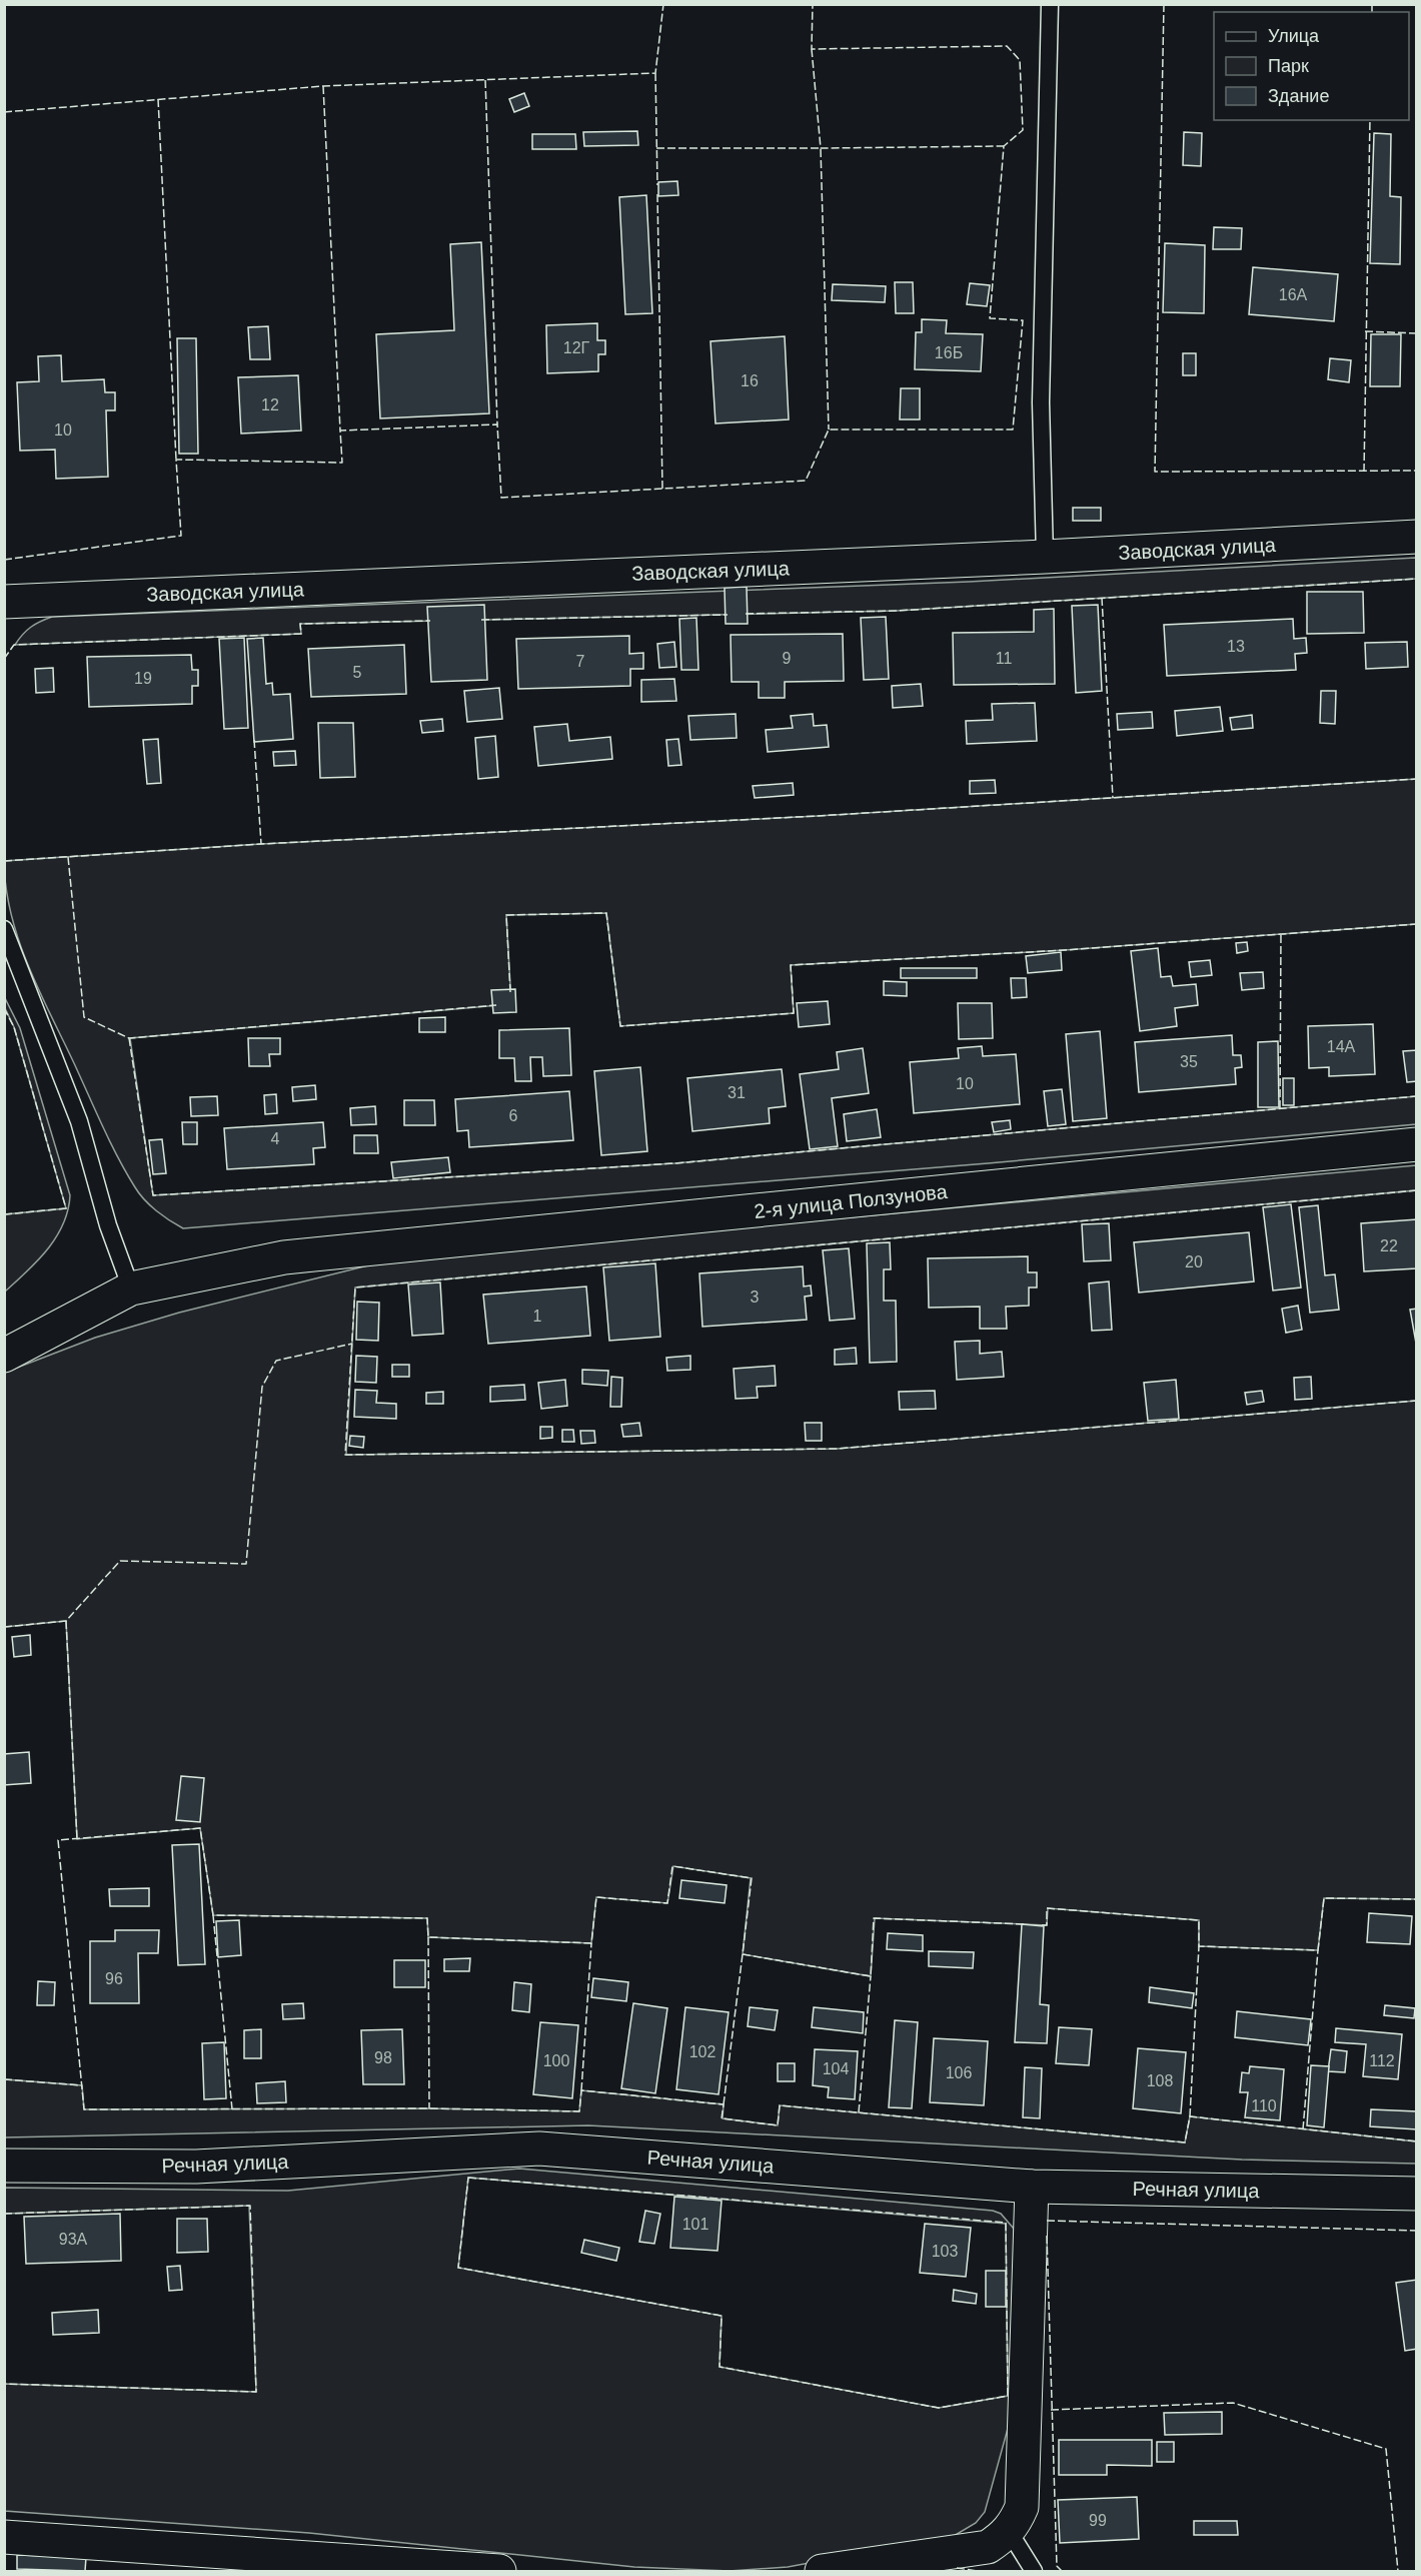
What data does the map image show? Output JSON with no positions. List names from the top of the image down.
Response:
{
  "streets": {
    "street": ["Заводская улица", "2-я улица Ползунова", "Речная улица"]
  },
  "house_numbers": [
    "16А",
    "12Г",
    "16Б",
    "16",
    "12",
    "10",
    "13",
    "9",
    "11",
    "7",
    "5",
    "19",
    "14А",
    "35",
    "10",
    "31",
    "6",
    "4",
    "22",
    "20",
    "3",
    "1",
    "96",
    "102",
    "98",
    "100",
    "112",
    "104",
    "106",
    "108",
    "110",
    "101",
    "93А",
    "103",
    "99"
  ],
  "legend": ["Улица", "Парк", "Здание"]
}
